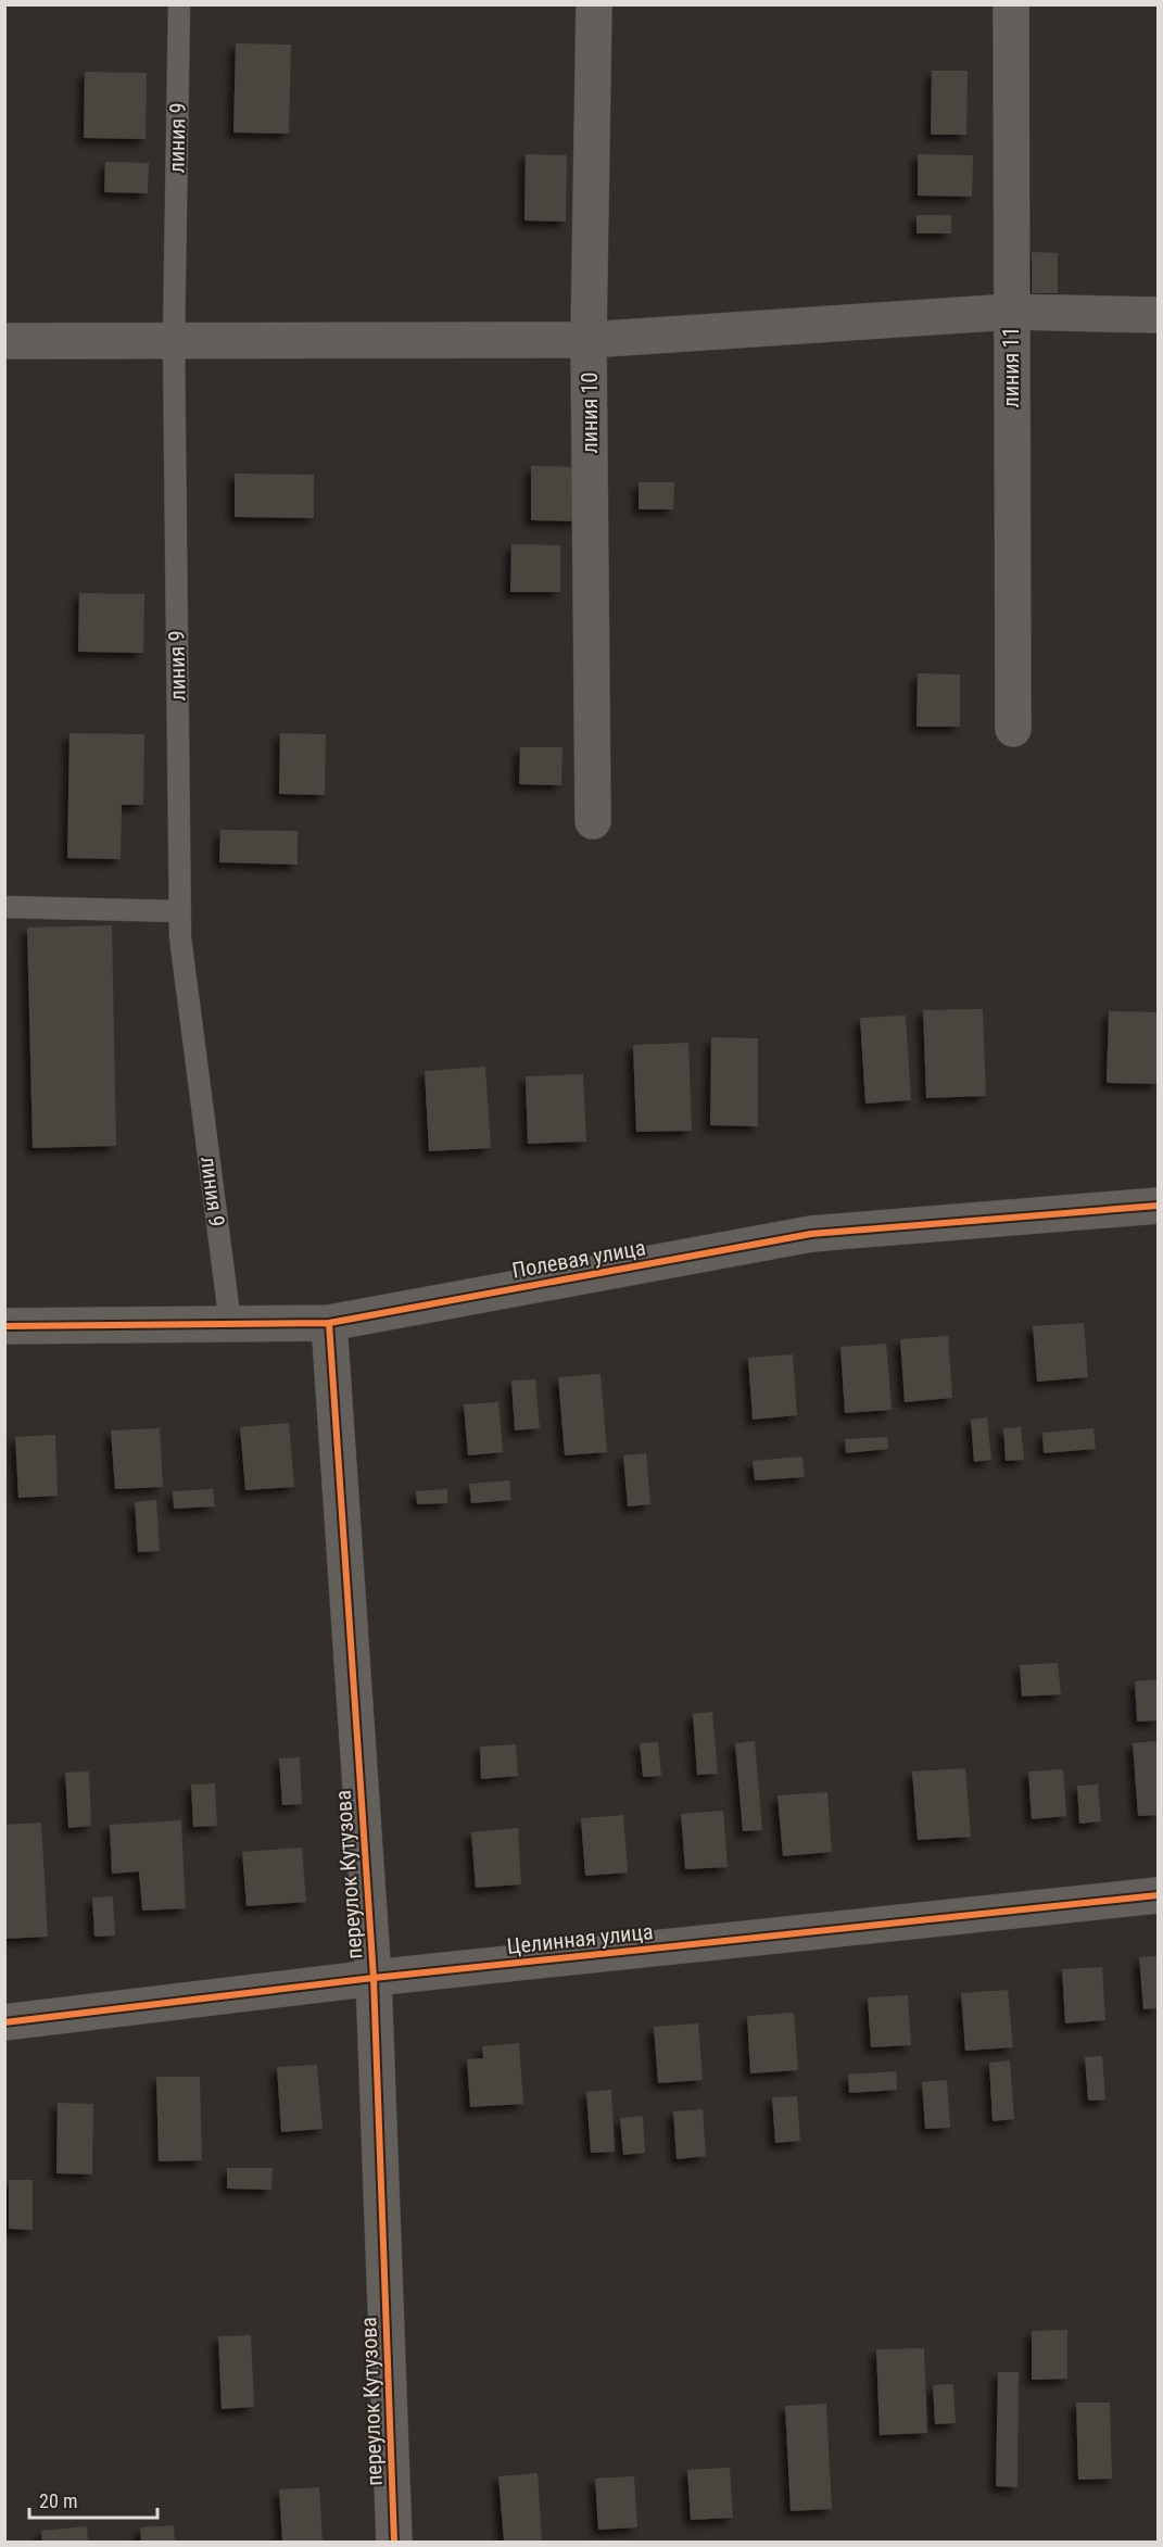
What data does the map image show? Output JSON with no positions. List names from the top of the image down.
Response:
{
  "streets": {
    "street": [
      "линия 11",
      "линия 10",
      "Полевая улица",
      "переулок Кутузова",
      "Целинная улица"
    ],
    "lane": ["линия 9"]
  },
  "crossings": [
    ["линия 9", "Полевая улица"],
    ["Полевая улица", "переулок Кутузова"],
    ["переулок Кутузова", "Целинная улица"]
  ],
  "scale_bar": "20 m"
}
